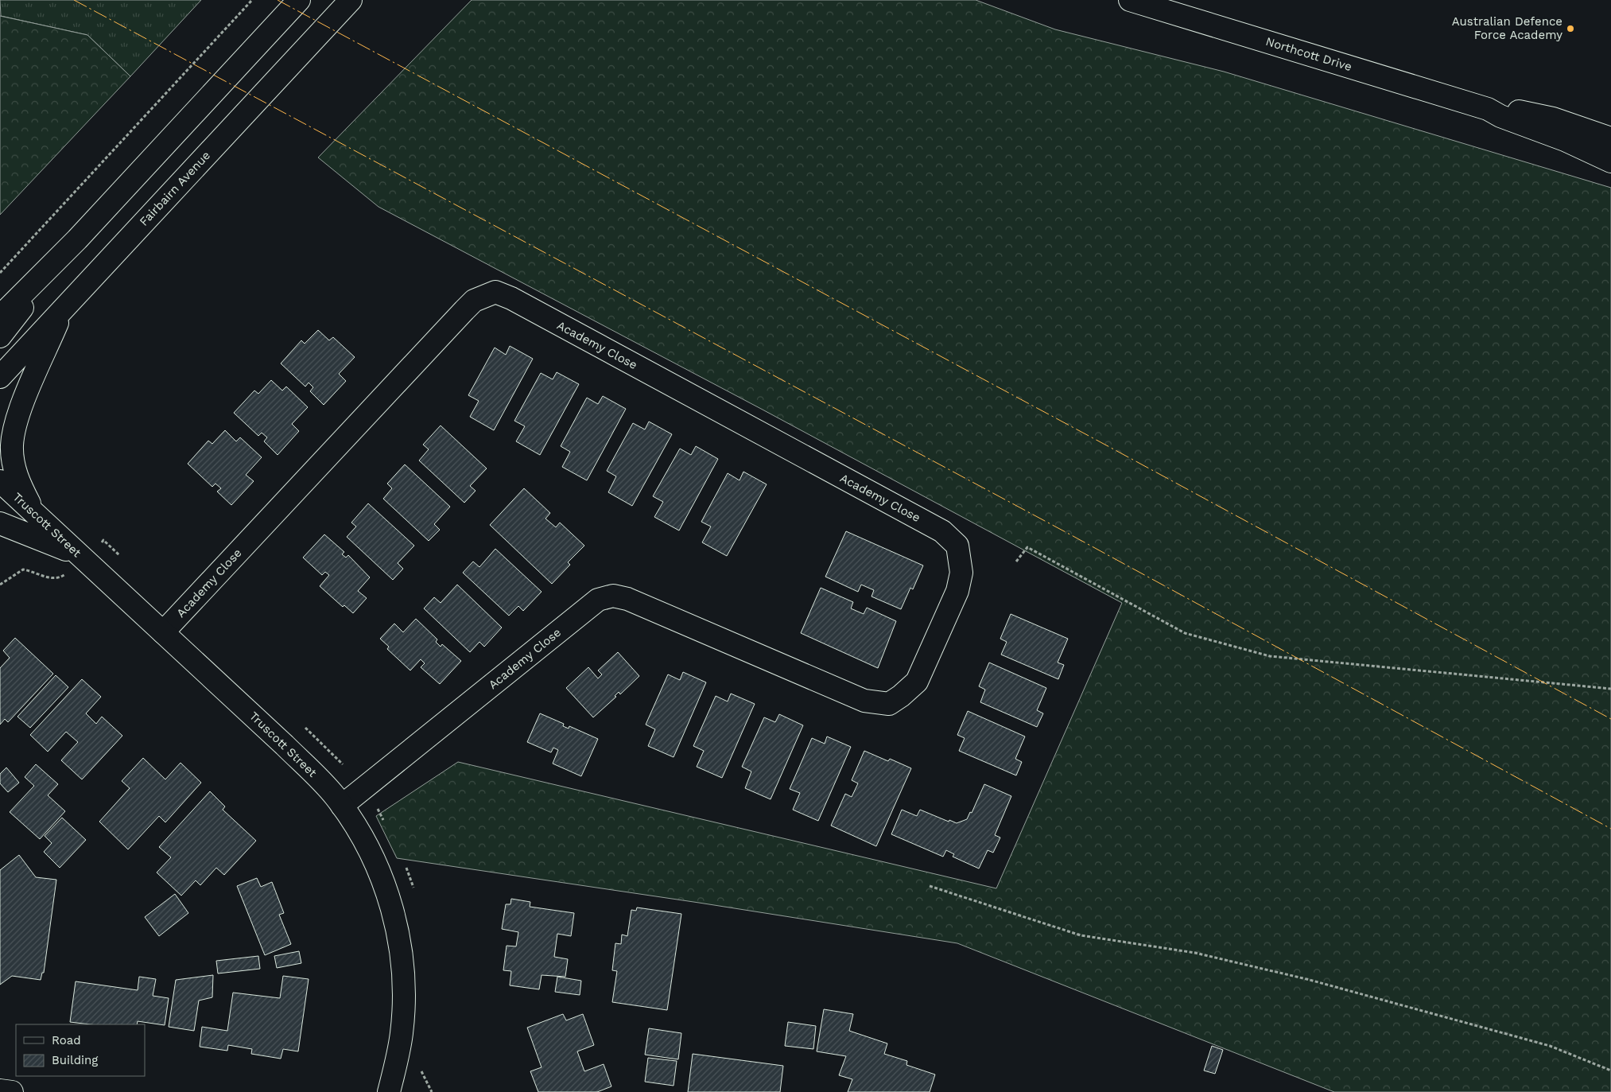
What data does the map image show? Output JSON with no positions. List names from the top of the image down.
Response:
{
  "streets": {
    "street": [
      "Northcott Drive",
      "Fairbairn Avenue",
      "Academy Close",
      "Truscott Street"
    ]
  },
  "crossings": [
    ["Academy Close", "Truscott Street"]
  ],
  "places": ["Australian Defence Force Academy"],
  "legend": ["Road", "Building"]
}
